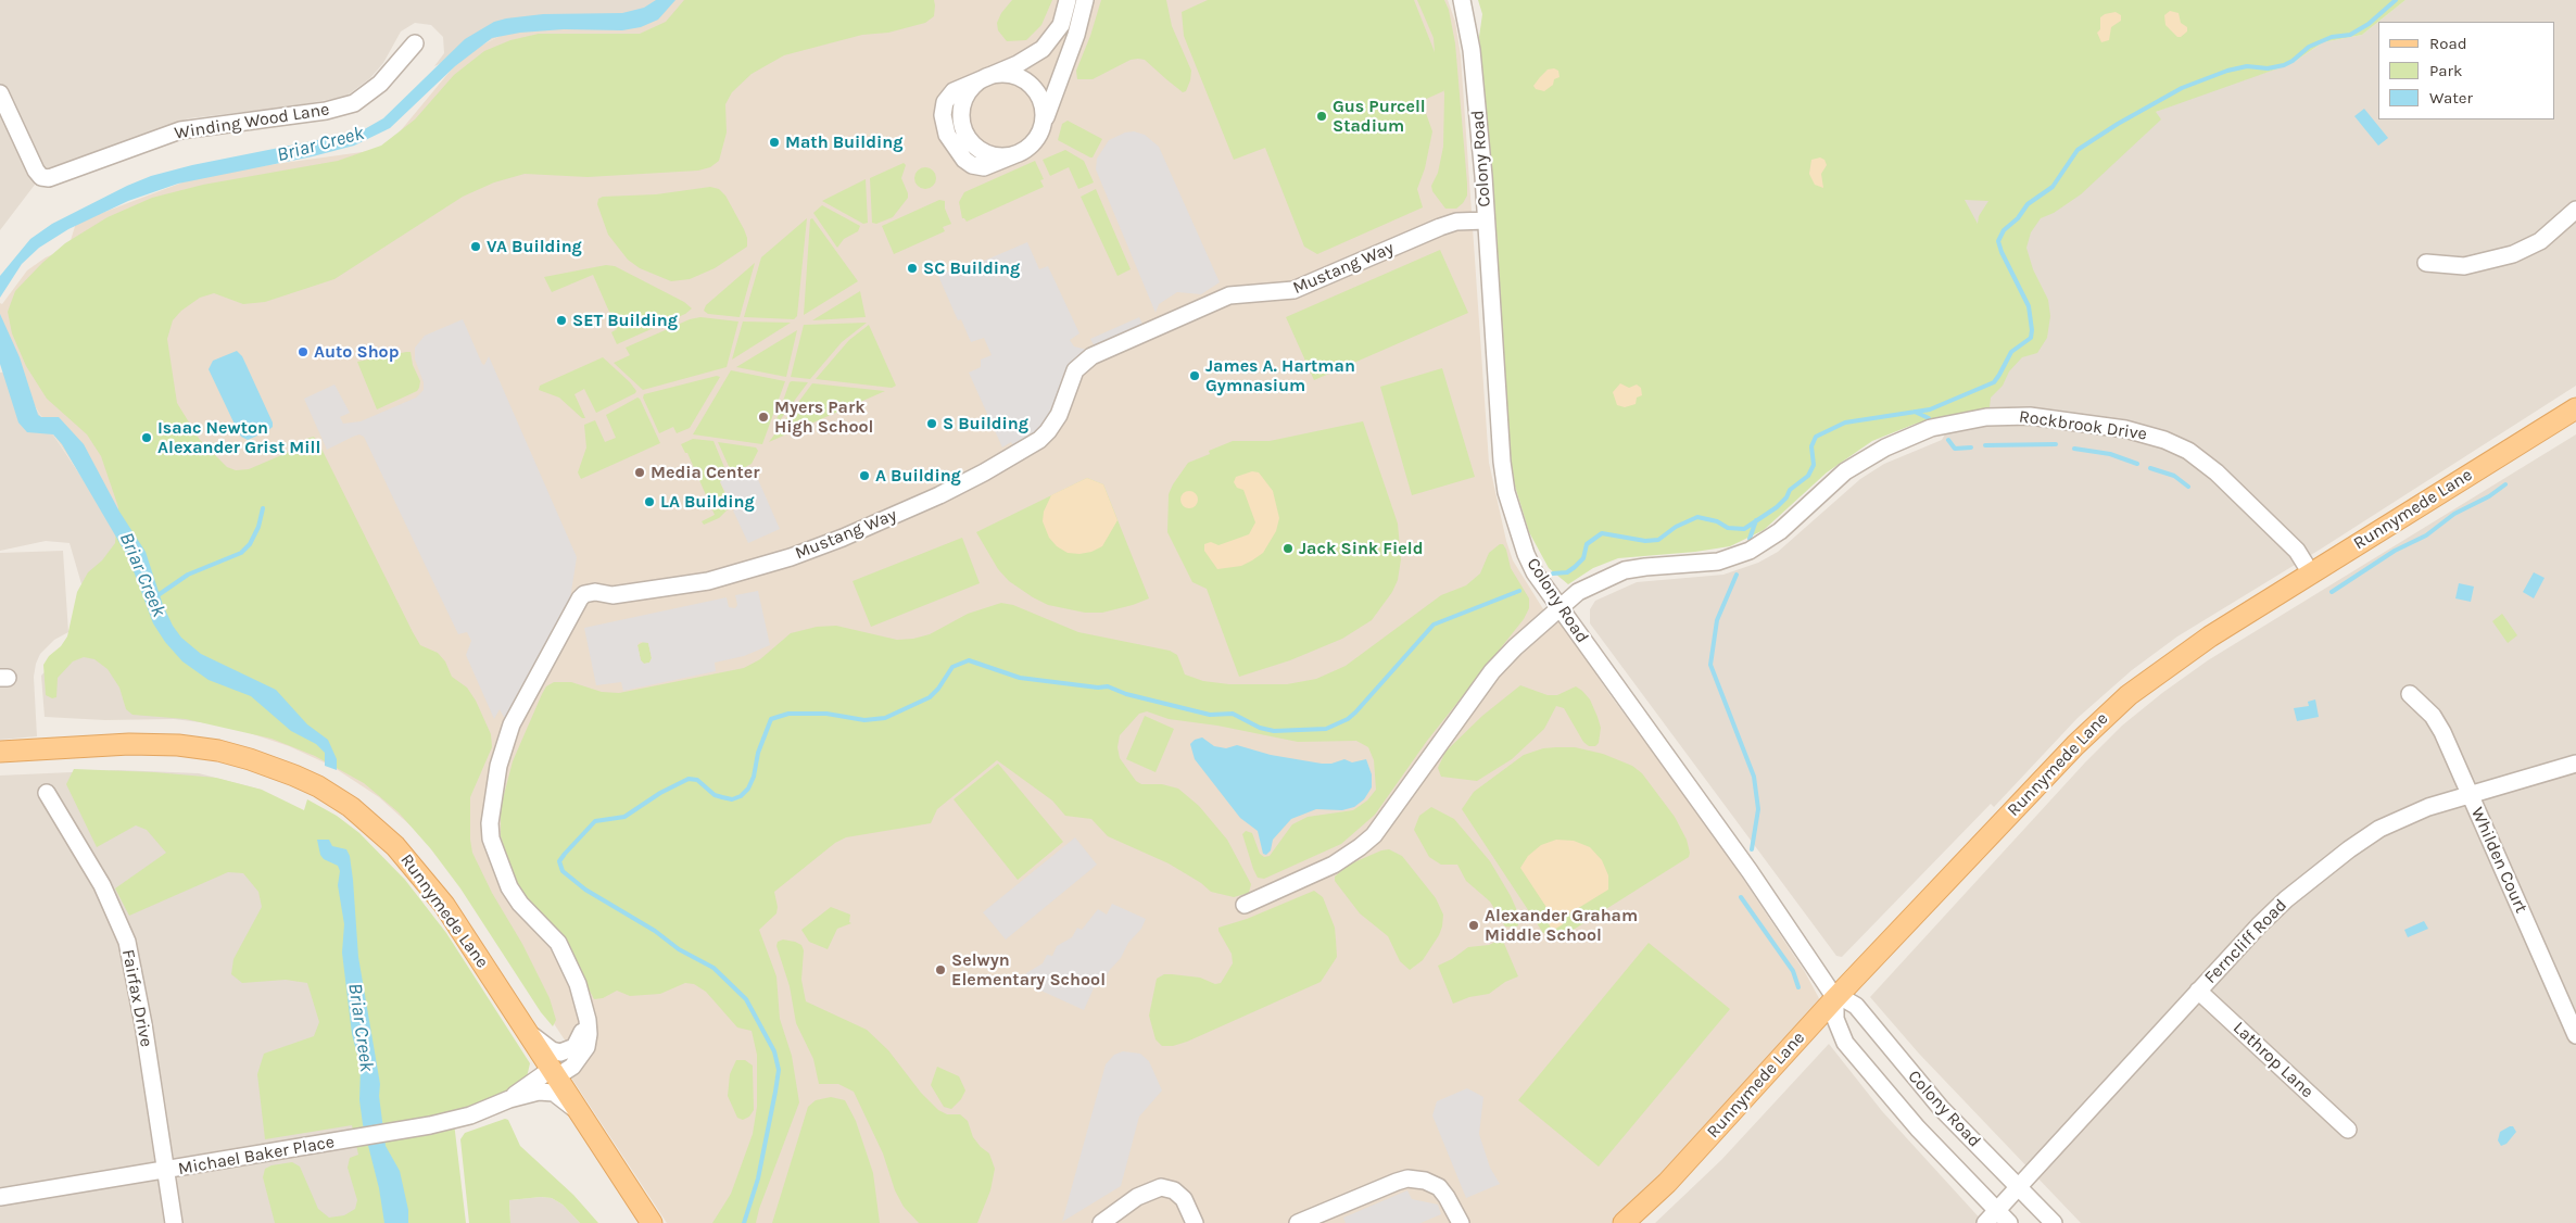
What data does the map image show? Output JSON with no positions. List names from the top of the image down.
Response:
{
  "streets": {
    "main road": ["Runnymede Lane"],
    "street": [
      "Winding Wood Lane",
      "Colony Road",
      "Mustang Way",
      "Rockbrook Drive",
      "Whilden Court",
      "Ferncliff Road",
      "Fairfax Drive",
      "Lathrop Lane",
      "Michael Baker Place"
    ]
  },
  "crossings": [
    ["Colony Road", "Mustang Way"],
    ["Colony Road", "Rockbrook Drive"],
    ["Colony Road", "Runnymede Lane"],
    ["Colony Road", "Ferncliff Road"],
    ["Rockbrook Drive", "Runnymede Lane"],
    ["Whilden Court", "Ferncliff Road"],
    ["Ferncliff Road", "Lathrop Lane"],
    ["Fairfax Drive", "Michael Baker Place"]
  ],
  "water": ["Briar Creek"],
  "places": [
    "Gus Purcell Stadium",
    "Math Building",
    "VA Building",
    "SC Building",
    "SET Building",
    "Auto Shop",
    "James A. Hartman Gymnasium",
    "Myers Park High School",
    "S Building",
    "Isaac Newton Alexander Grist Mill",
    "Media Center",
    "A Building",
    "LA Building",
    "Jack Sink Field",
    "Alexander Graham Middle School",
    "Selwyn Elementary School"
  ],
  "legend": ["Road", "Park", "Water"]
}
